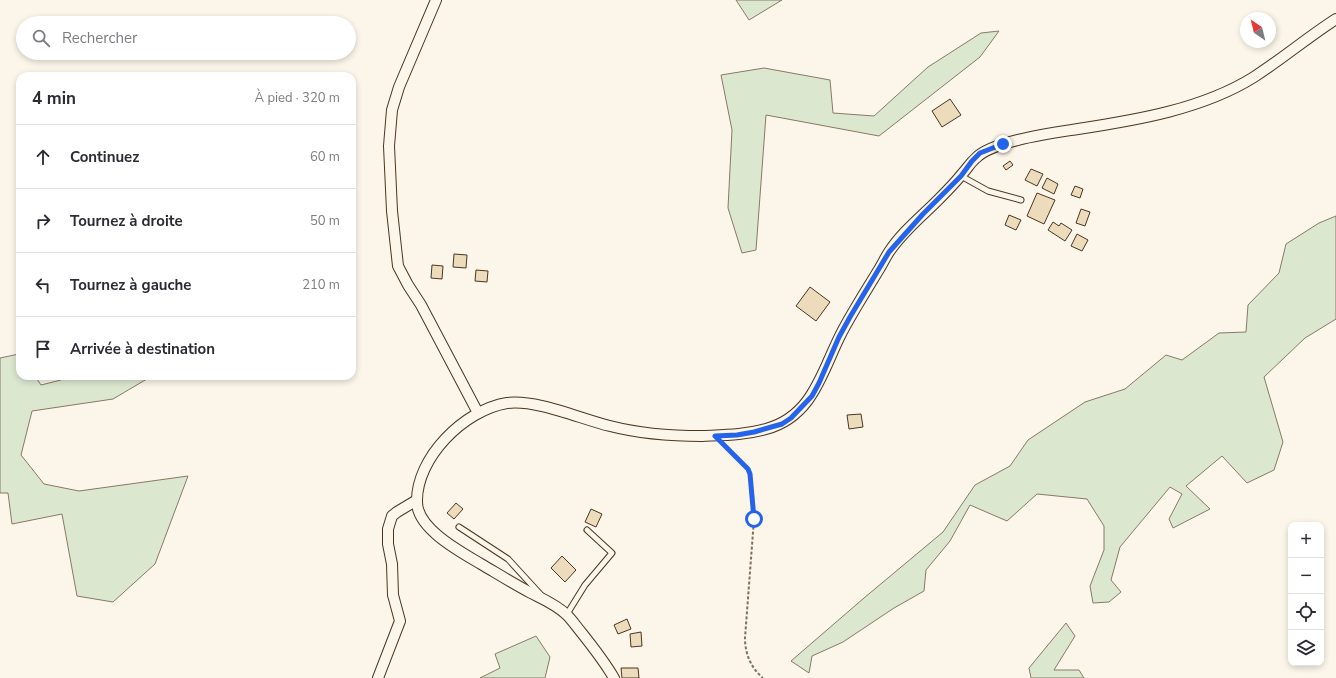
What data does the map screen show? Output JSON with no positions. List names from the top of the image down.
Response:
{
  "north": "top left",
  "page": {
    "search": "Rechercher",
    "heading": ["4 min", "À pied · 320 m"],
    "list": [
      ["Continuez", "60 m"],
      ["Tournez à droite", "50 m"],
      ["Tournez à gauche", "210 m"],
      "Arrivée à destination"
    ],
    "map_buttons": ["+", "−"]
  }
}
